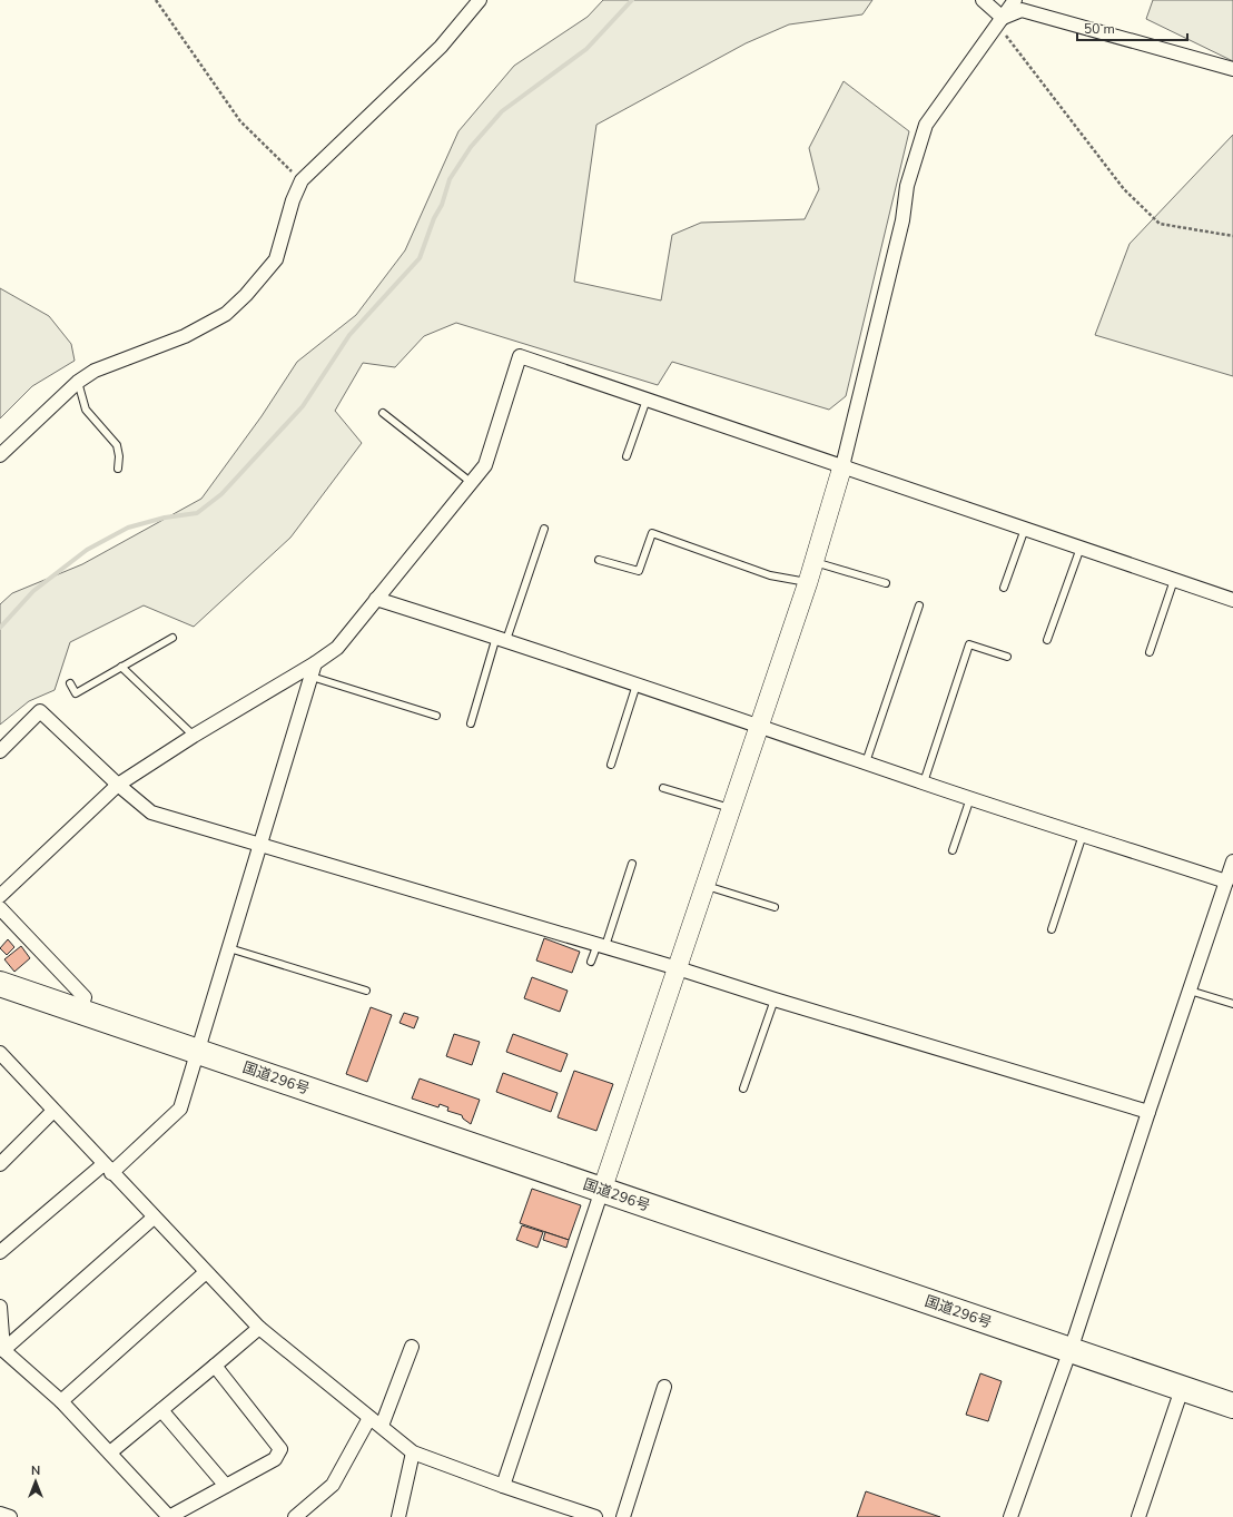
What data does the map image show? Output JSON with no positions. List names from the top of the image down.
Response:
{
  "streets": {
    "highway": ["国道296号"]
  },
  "scale_bar": "50 m",
  "north": "top"
}
